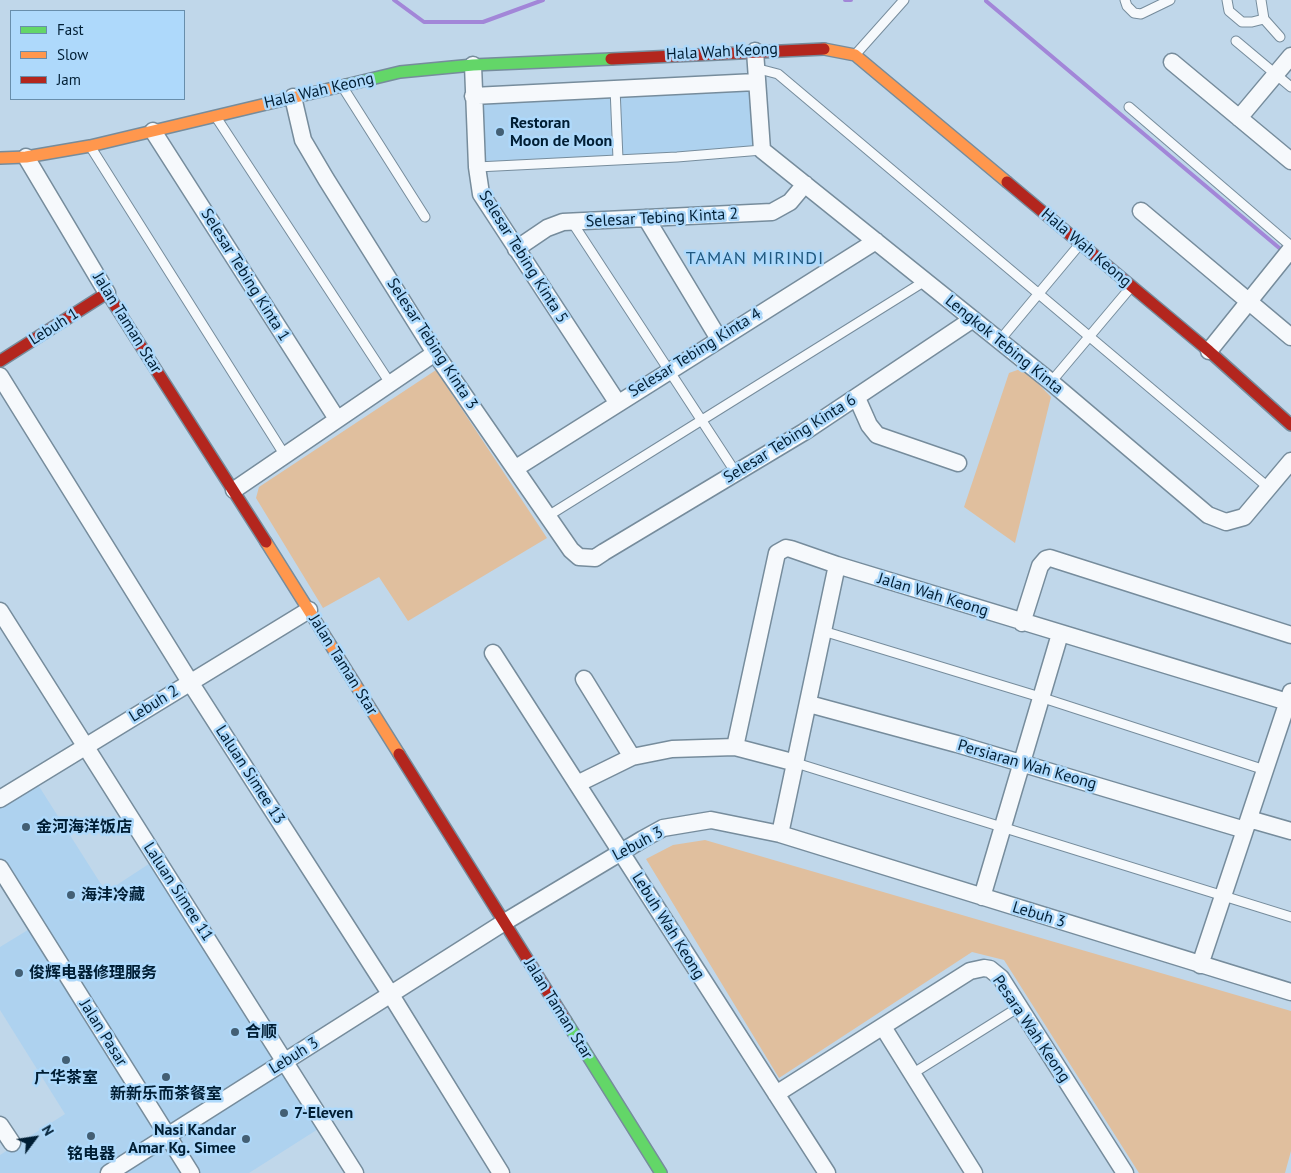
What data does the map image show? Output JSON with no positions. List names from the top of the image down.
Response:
{
  "streets": {
    "street": [
      "Hala Wah Keong",
      "Selesar Tebing Kinta 2",
      "Selesar Tebing Kinta 5",
      "Selesar Tebing Kinta 1",
      "Jalan Taman Star",
      "Lebuh 1",
      "Selesar Tebing Kinta 3",
      "Lengkok Tebing Kinta",
      "Selesar Tebing Kinta 4",
      "Selesar Tebing Kinta 6",
      "Jalan Wah Keong",
      "Lebuh 2",
      "Persiaran Wah Keong",
      "Laluan Simee 13",
      "Lebuh 3",
      "Laluan Simee 11",
      "Lebuh Wah Keong",
      "Pesara Wah Keong",
      "Jalan Pasar"
    ]
  },
  "crossings": [
    ["Hala Wah Keong", "Selesar Tebing Kinta 5"],
    ["Hala Wah Keong", "Selesar Tebing Kinta 1"],
    ["Hala Wah Keong", "Jalan Taman Star"],
    ["Hala Wah Keong", "Selesar Tebing Kinta 3"],
    ["Selesar Tebing Kinta 2", "Selesar Tebing Kinta 5"],
    ["Selesar Tebing Kinta 2", "Lengkok Tebing Kinta"],
    ["Selesar Tebing Kinta 5", "Selesar Tebing Kinta 4"],
    ["Jalan Taman Star", "Lebuh 1"],
    ["Jalan Taman Star", "Lebuh 2"],
    ["Jalan Taman Star", "Lebuh 3"],
    ["Selesar Tebing Kinta 3", "Selesar Tebing Kinta 4"],
    ["Selesar Tebing Kinta 3", "Selesar Tebing Kinta 6"],
    ["Lengkok Tebing Kinta", "Selesar Tebing Kinta 4"],
    ["Lengkok Tebing Kinta", "Selesar Tebing Kinta 6"],
    ["Lebuh 2", "Laluan Simee 13"],
    ["Lebuh 2", "Laluan Simee 11"],
    ["Laluan Simee 13", "Lebuh 3"],
    ["Lebuh 3", "Laluan Simee 11"],
    ["Lebuh 3", "Lebuh Wah Keong"],
    ["Lebuh 3", "Jalan Pasar"],
    ["Lebuh Wah Keong", "Pesara Wah Keong"]
  ],
  "districts": ["TAMAN MIRINDI"],
  "places": [
    "Restoran Moon de Moon",
    "金河海洋饭店",
    "海沣冷藏",
    "俊辉电器修理服务",
    "合顺",
    "广华茶室",
    "新新乐而茶餐室",
    "7-Eleven",
    "铭电器",
    "Nasi Kandar Amar Kg. Simee"
  ],
  "legend": ["Fast", "Slow", "Jam"],
  "north": "top right"
}
